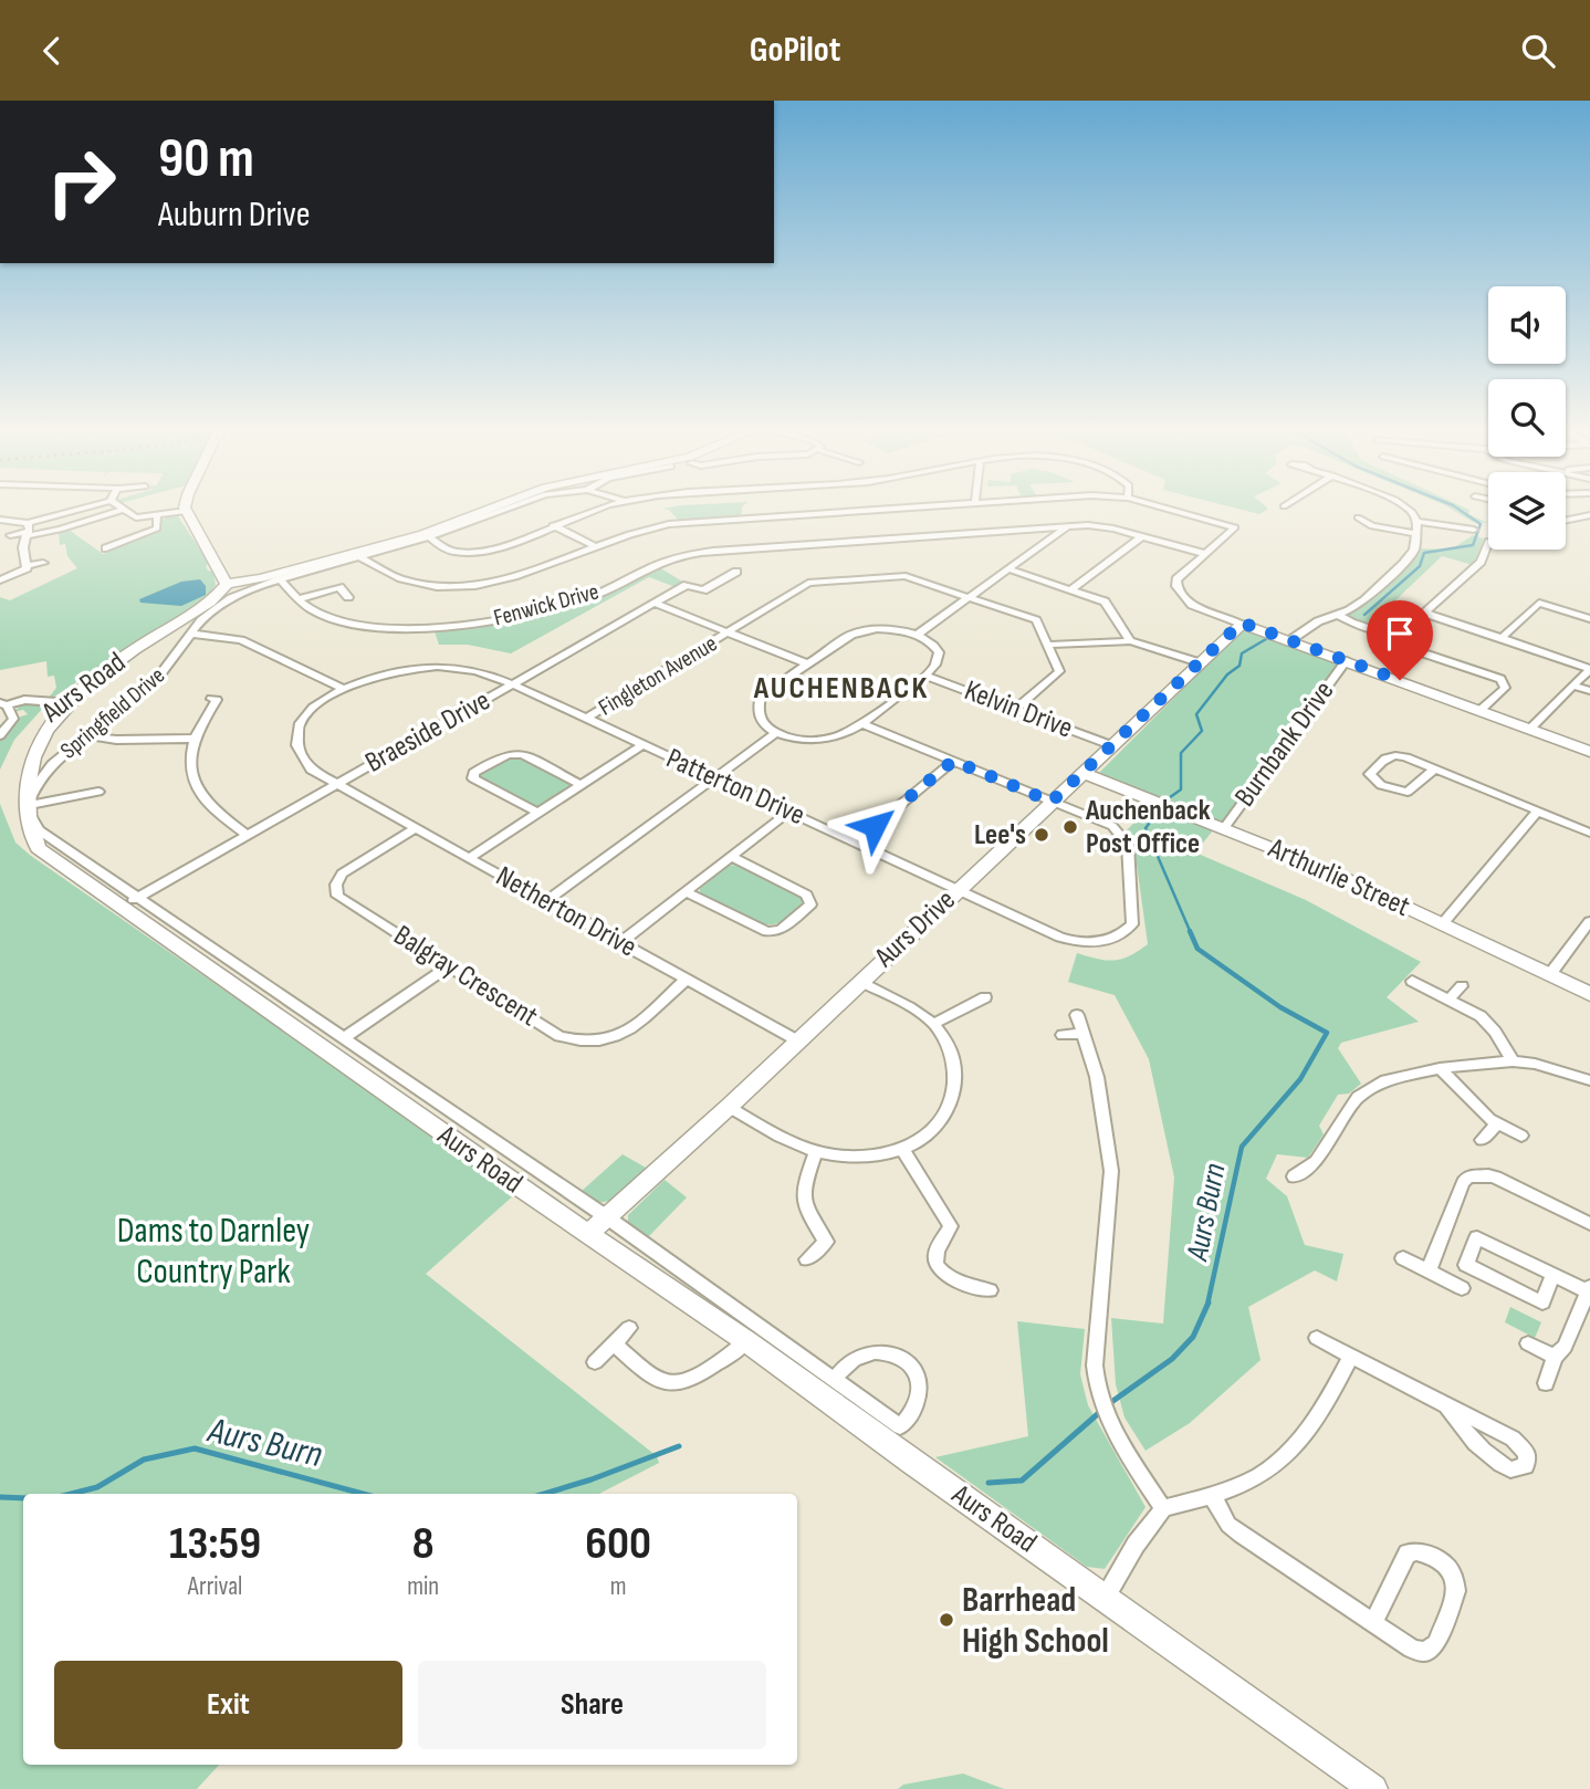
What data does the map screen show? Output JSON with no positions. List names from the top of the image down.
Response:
{
  "streets": {
    "street": [
      "Fenwick Drive",
      "Fingleton Avenue",
      "Aurs Road",
      "Kelvin Drive",
      "Springfield Drive",
      "Braeside Drive",
      "Burnbank Drive",
      "Patterton Drive",
      "Arthurlie Street",
      "Netherton Drive",
      "Aurs Drive",
      "Balgray Crescent"
    ]
  },
  "crossings": [
    ["Fenwick Drive", "Springfield Drive"],
    ["Fingleton Avenue", "Patterton Drive"],
    ["Aurs Road", "Braeside Drive"],
    ["Aurs Road", "Aurs Drive"],
    ["Kelvin Drive", "Aurs Drive"],
    ["Braeside Drive", "Patterton Drive"],
    ["Braeside Drive", "Netherton Drive"],
    ["Burnbank Drive", "Arthurlie Street"],
    ["Patterton Drive", "Netherton Drive"],
    ["Patterton Drive", "Aurs Drive"],
    ["Arthurlie Street", "Aurs Drive"],
    ["Netherton Drive", "Aurs Drive"],
    ["Netherton Drive", "Balgray Crescent"]
  ],
  "districts": ["AUCHENBACK"],
  "water": ["Aurs Burn"],
  "parks": ["Dams to Darnley Country Park"],
  "places": ["Auchenback Post Office", "Lee's", "Barrhead High School"],
  "page": {
    "header": "GoPilot",
    "turn": ["90 m", "Auburn Drive"],
    "eta": [
      "13:59",
      "Arrival",
      "8",
      "min",
      "600",
      "m"
    ],
    "buttons": ["Exit", "Share"]
  }
}
